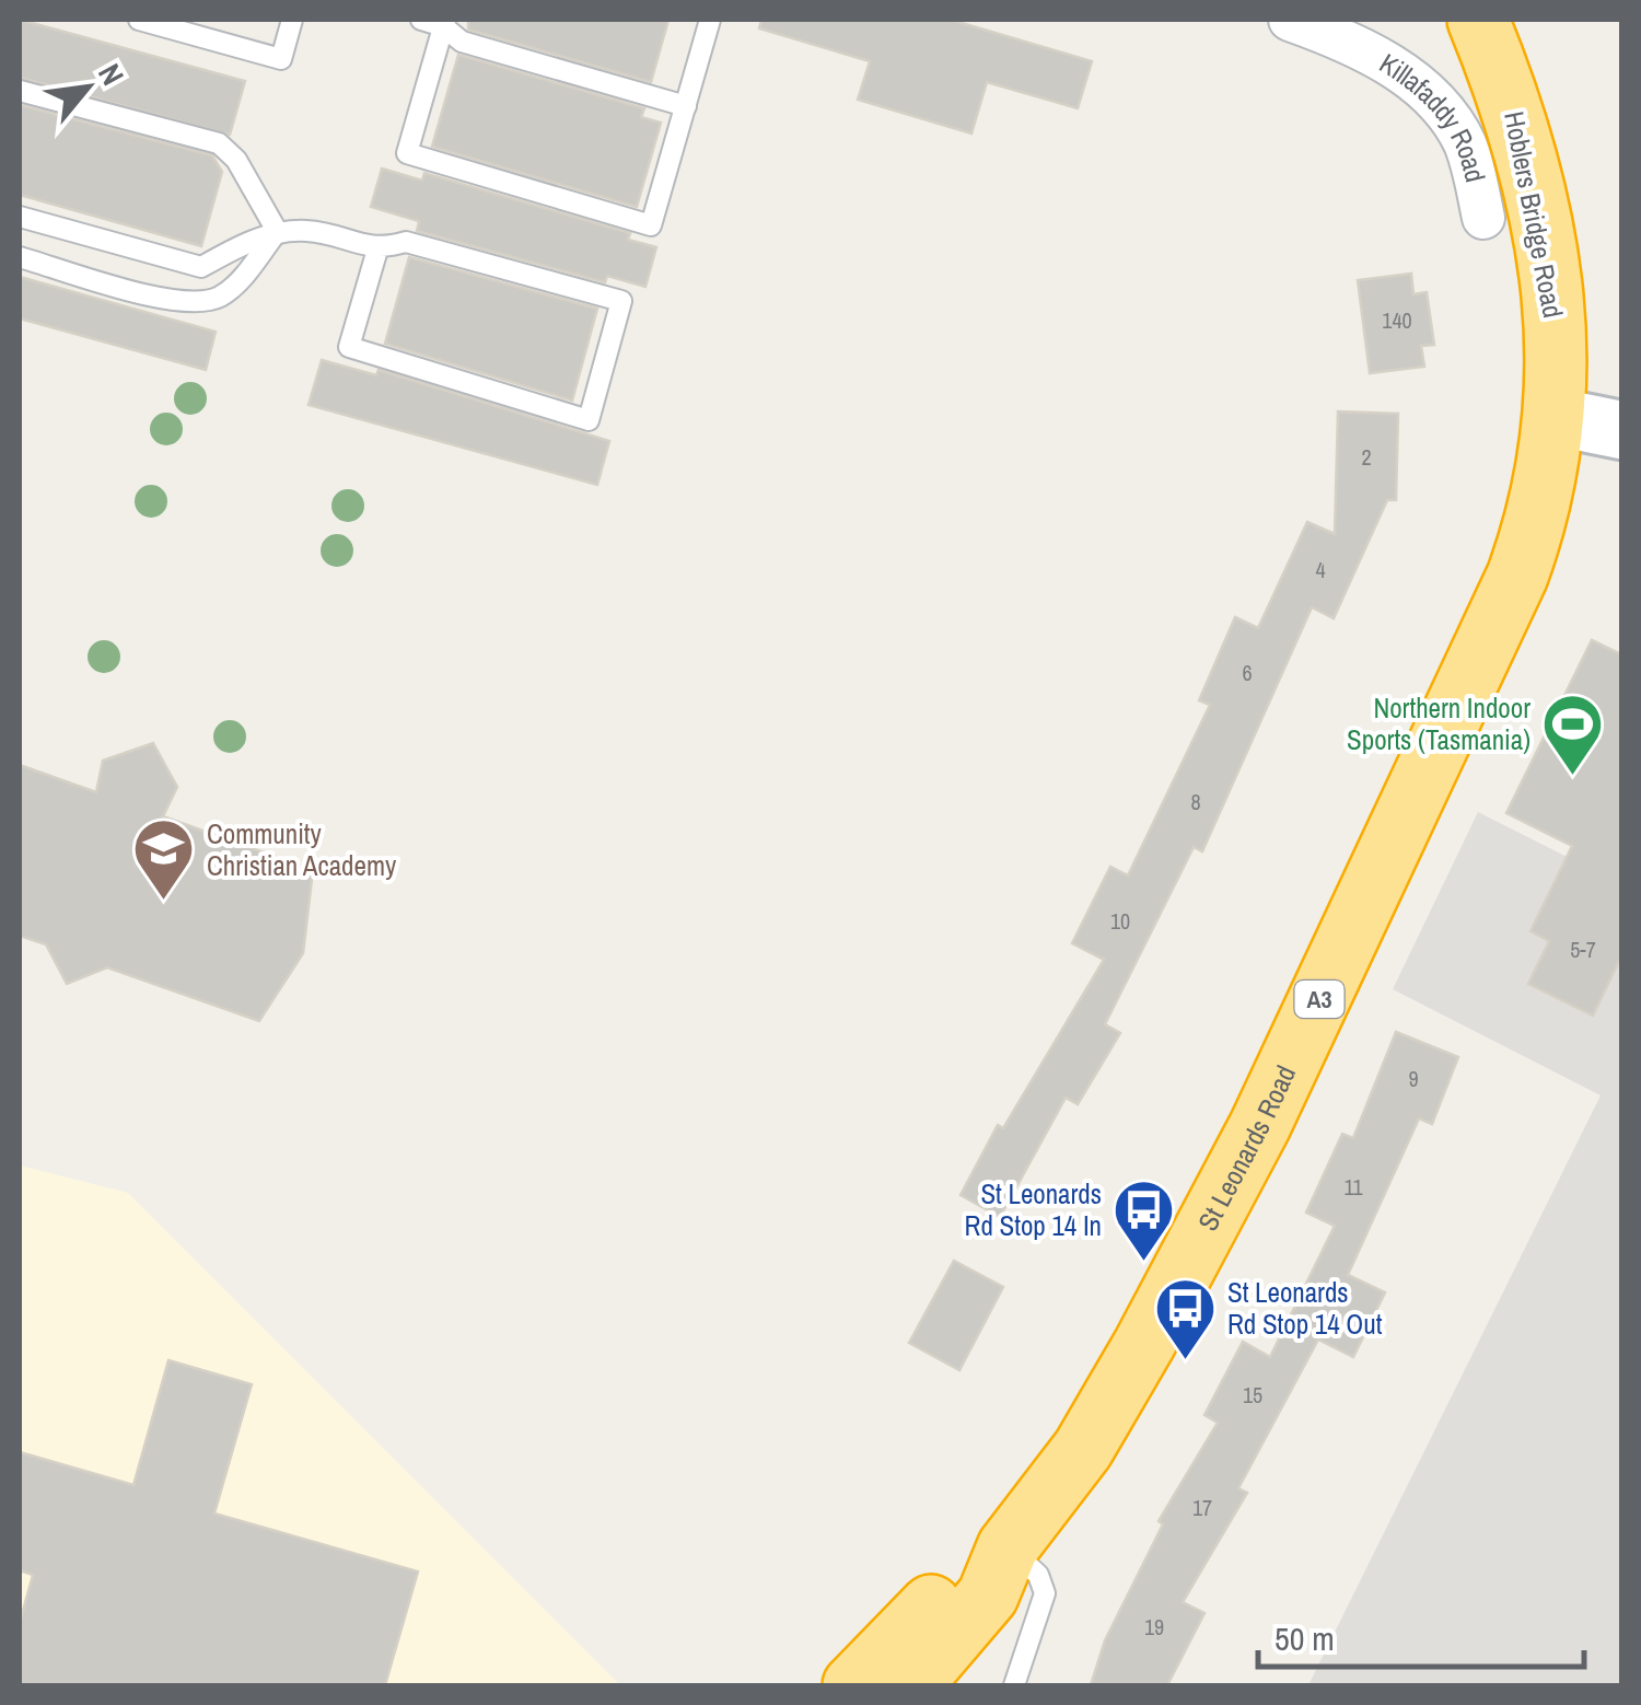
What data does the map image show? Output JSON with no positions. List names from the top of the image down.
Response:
{
  "streets": {
    "highway": ["Hoblers Bridge Road", "A3", "St Leonards Road"],
    "street": ["Killafaddy Road"]
  },
  "crossings": [
    ["Hoblers Bridge Road", "St Leonards Road"]
  ],
  "places": {
    "sports": ["Northern Indoor Sports (Tasmania)"],
    "school or university": ["Community Christian Academy"],
    "bus stop": ["St Leonards Rd Stop 14 In", "St Leonards Rd Stop 14 Out"]
  },
  "house_numbers": [
    "140",
    "2",
    "4",
    "6",
    "8",
    "10",
    "5-7",
    "9",
    "11",
    "15",
    "17",
    "19"
  ],
  "scale_bar": "50 m",
  "north": "top right"
}
